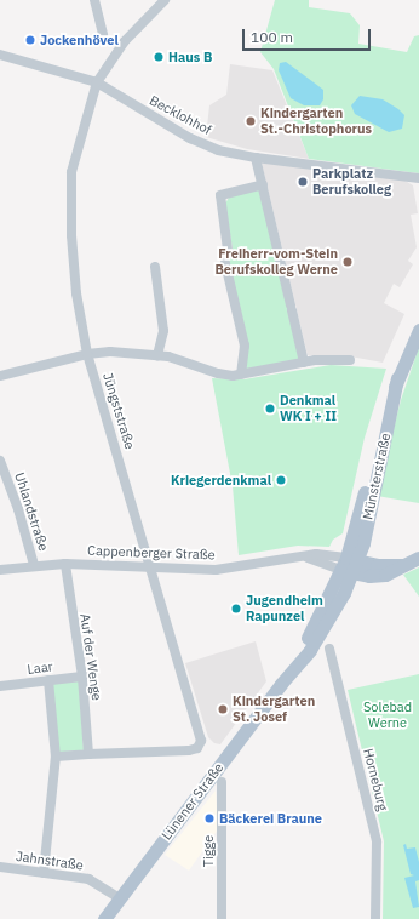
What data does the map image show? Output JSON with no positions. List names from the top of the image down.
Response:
{
  "streets": {
    "main road": ["Münsterstraße", "Lünener Straße"],
    "street": [
      "Becklohhof",
      "Jüngststraße",
      "Uhlandstraße",
      "Cappenberger Straße",
      "Auf der Wenge",
      "Laar",
      "Horneburg",
      "Tigge",
      "Jahnstraße"
    ]
  },
  "crossings": [
    ["Becklohhof", "Jüngststraße"],
    ["Jüngststraße", "Cappenberger Straße"],
    ["Jüngststraße", "Auf der Wenge"],
    ["Münsterstraße", "Cappenberger Straße"],
    ["Münsterstraße", "Lünener Straße"],
    ["Uhlandstraße", "Cappenberger Straße"],
    ["Cappenberger Straße", "Auf der Wenge"],
    ["Cappenberger Straße", "Lünener Straße"],
    ["Auf der Wenge", "Laar"],
    ["Lünener Straße", "Jahnstraße"]
  ],
  "parks": ["Solebad Werne"],
  "places": [
    "Jockenhövel",
    "Haus B",
    "Kindergarten St.-Christophorus",
    "Parkplatz Berufskolleg",
    "Freiherr-vom-Stein Berufskolleg Werne",
    "Denkmal WK I + II",
    "Kriegerdenkmal",
    "Jugendheim Rapunzel",
    "Kindergarten St. Josef",
    "Bäckerei Braune"
  ],
  "scale_bar": "100 m"
}
